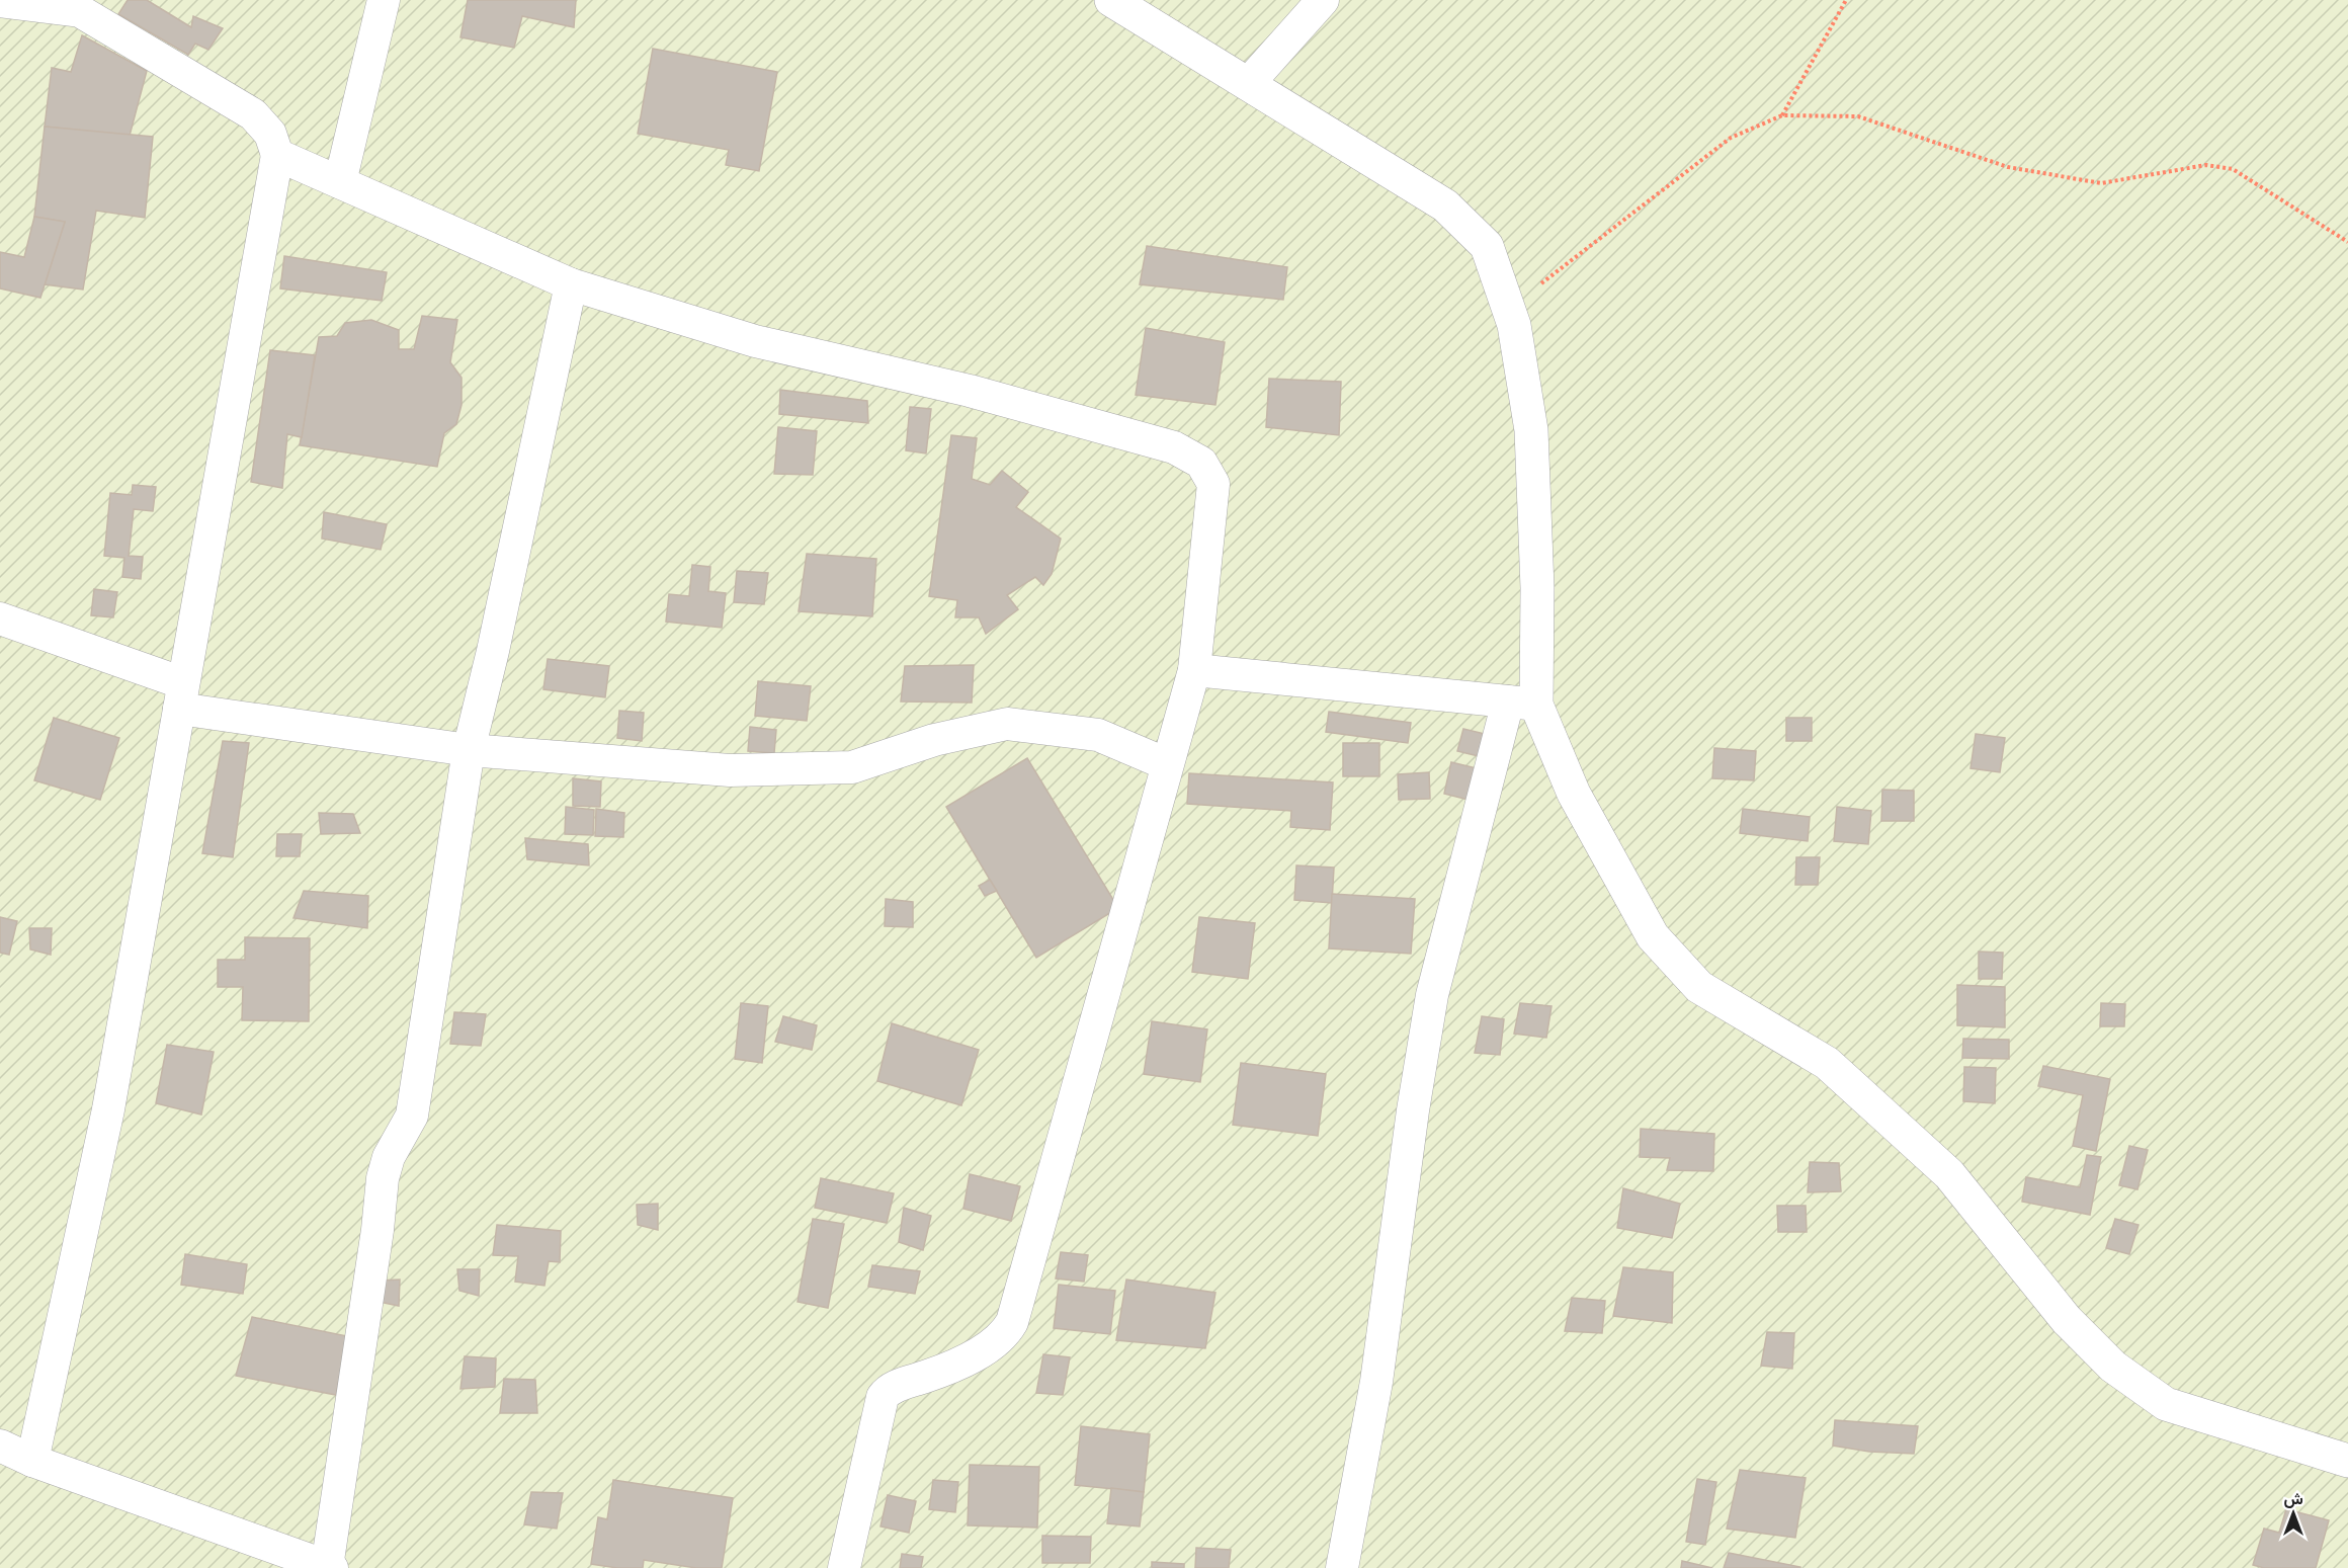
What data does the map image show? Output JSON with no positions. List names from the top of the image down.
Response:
{
  "north": "top"
}
